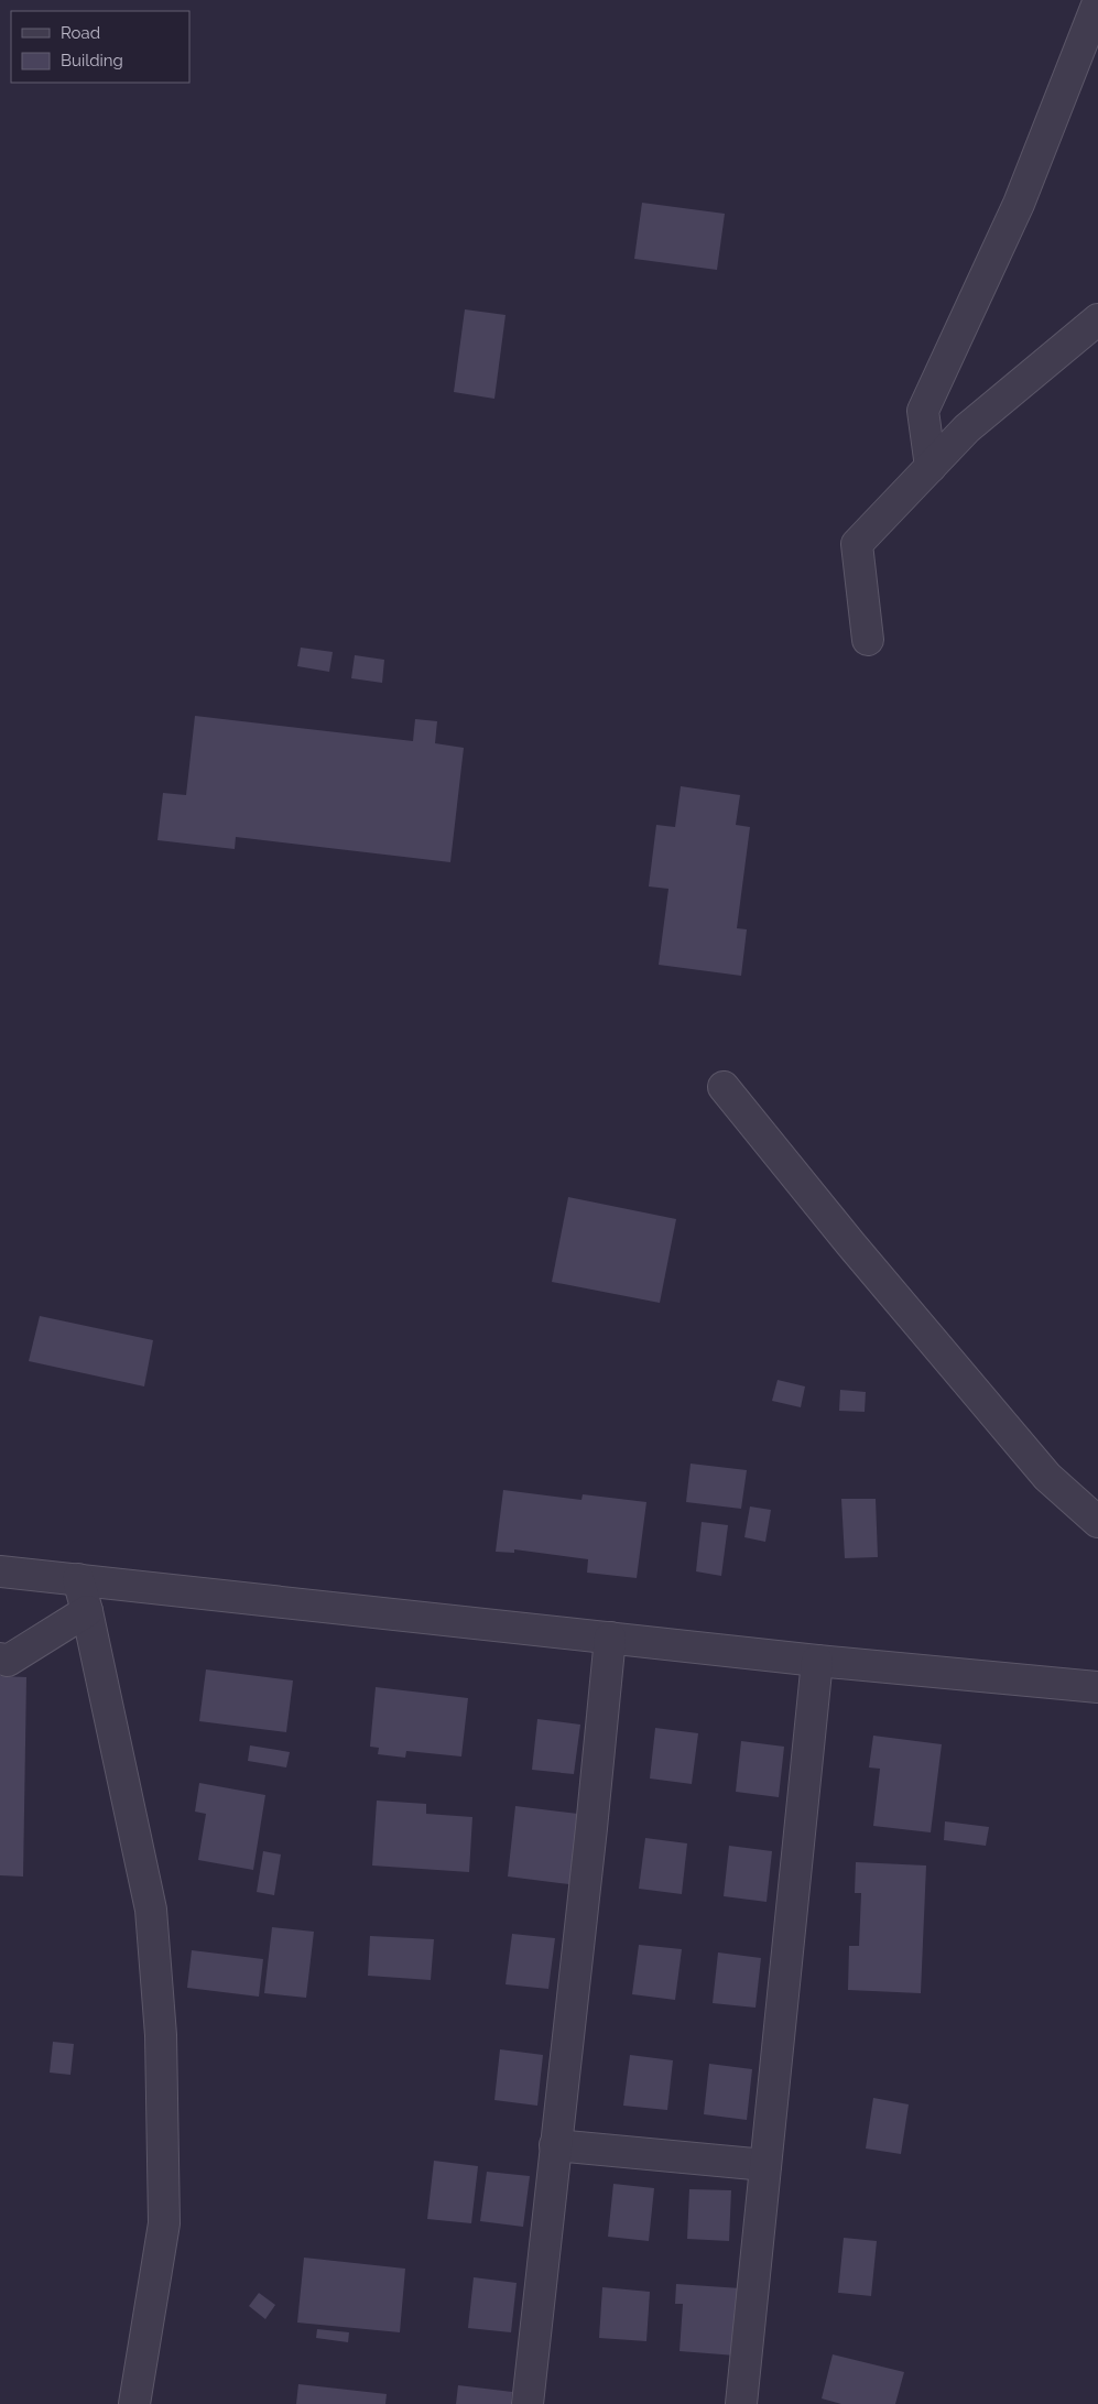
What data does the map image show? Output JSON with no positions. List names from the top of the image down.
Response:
{
  "legend": ["Road", "Building"]
}
